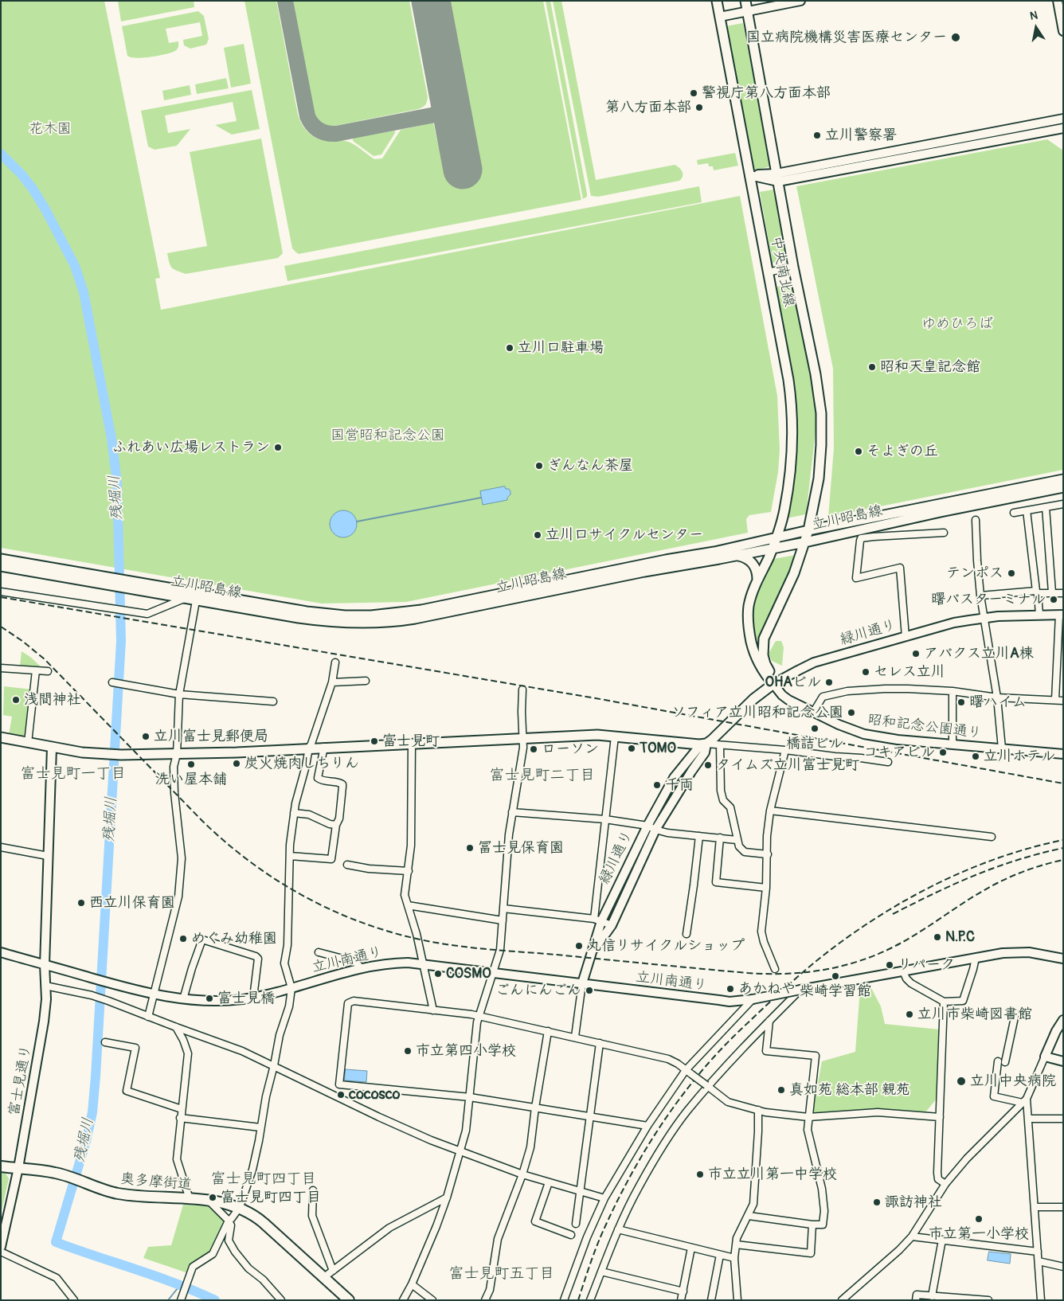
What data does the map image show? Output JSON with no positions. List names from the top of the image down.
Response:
{
  "streets": {
    "main road": [
      "中央南北線",
      "立川昭島線",
      "緑川通り",
      "奥多摩街道"
    ],
    "street": ["昭和記念公園通り", "立川南通り", "富士見通り"]
  },
  "crossings": [
    ["中央南北線", "立川昭島線"],
    ["中央南北線", "緑川通り"],
    ["中央南北線", "昭和記念公園通り"],
    ["緑川通り", "昭和記念公園通り"],
    ["緑川通り", "立川南通り"],
    ["立川南通り", "富士見通り"],
    ["富士見通り", "奥多摩街道"]
  ],
  "districts": [
    "富士見町一丁目",
    "富士見町二丁目",
    "富士見町四丁目",
    "富士見町五丁目"
  ],
  "water": ["残堀川"],
  "parks": ["花木園", "ゆめひろば", "国営昭和記念公園"],
  "places": [
    "国立病院機構災害医療センター",
    "警視庁第八方面本部",
    "第八方面本部",
    "立川警察署",
    "立川口駐車場",
    "昭和天皇記念館",
    "ふれあい広場レストラン",
    "そよぎの丘",
    "ぎんなん茶屋",
    "立川口サイクルセンター",
    "テンポス",
    "曙バスターミナル",
    "アバクス立川A棟",
    "セレス立川",
    "OHAビル",
    "浅間神社",
    "曙ハイム",
    "ソフィア立川昭和記念公園",
    "橋詰ビル",
    "立川富士見郵便局",
    "富士見町",
    "TOMO",
    "ローソン",
    "コキアビル",
    "立川ホテル",
    "炭火焼肉しちりん",
    "洗い屋本舗",
    "タイムズ立川富士見町",
    "千両",
    "冨士見保育園",
    "西立川保育園",
    "N.P.C",
    "めぐみ幼稚園",
    "丸信リサイクルショップ",
    "リパーク",
    "COSMO",
    "柴崎学習館",
    "あかねや",
    "ごんにんごん",
    "富士見橋",
    "立川市柴崎図書館",
    "市立第四小学校",
    "立川中央病院",
    "真如苑 総本部 親苑",
    "cocosco",
    "市立立川第一中学校",
    "富士見町四丁目",
    "諏訪神社",
    "市立第一小学校"
  ],
  "north": "top"
}
